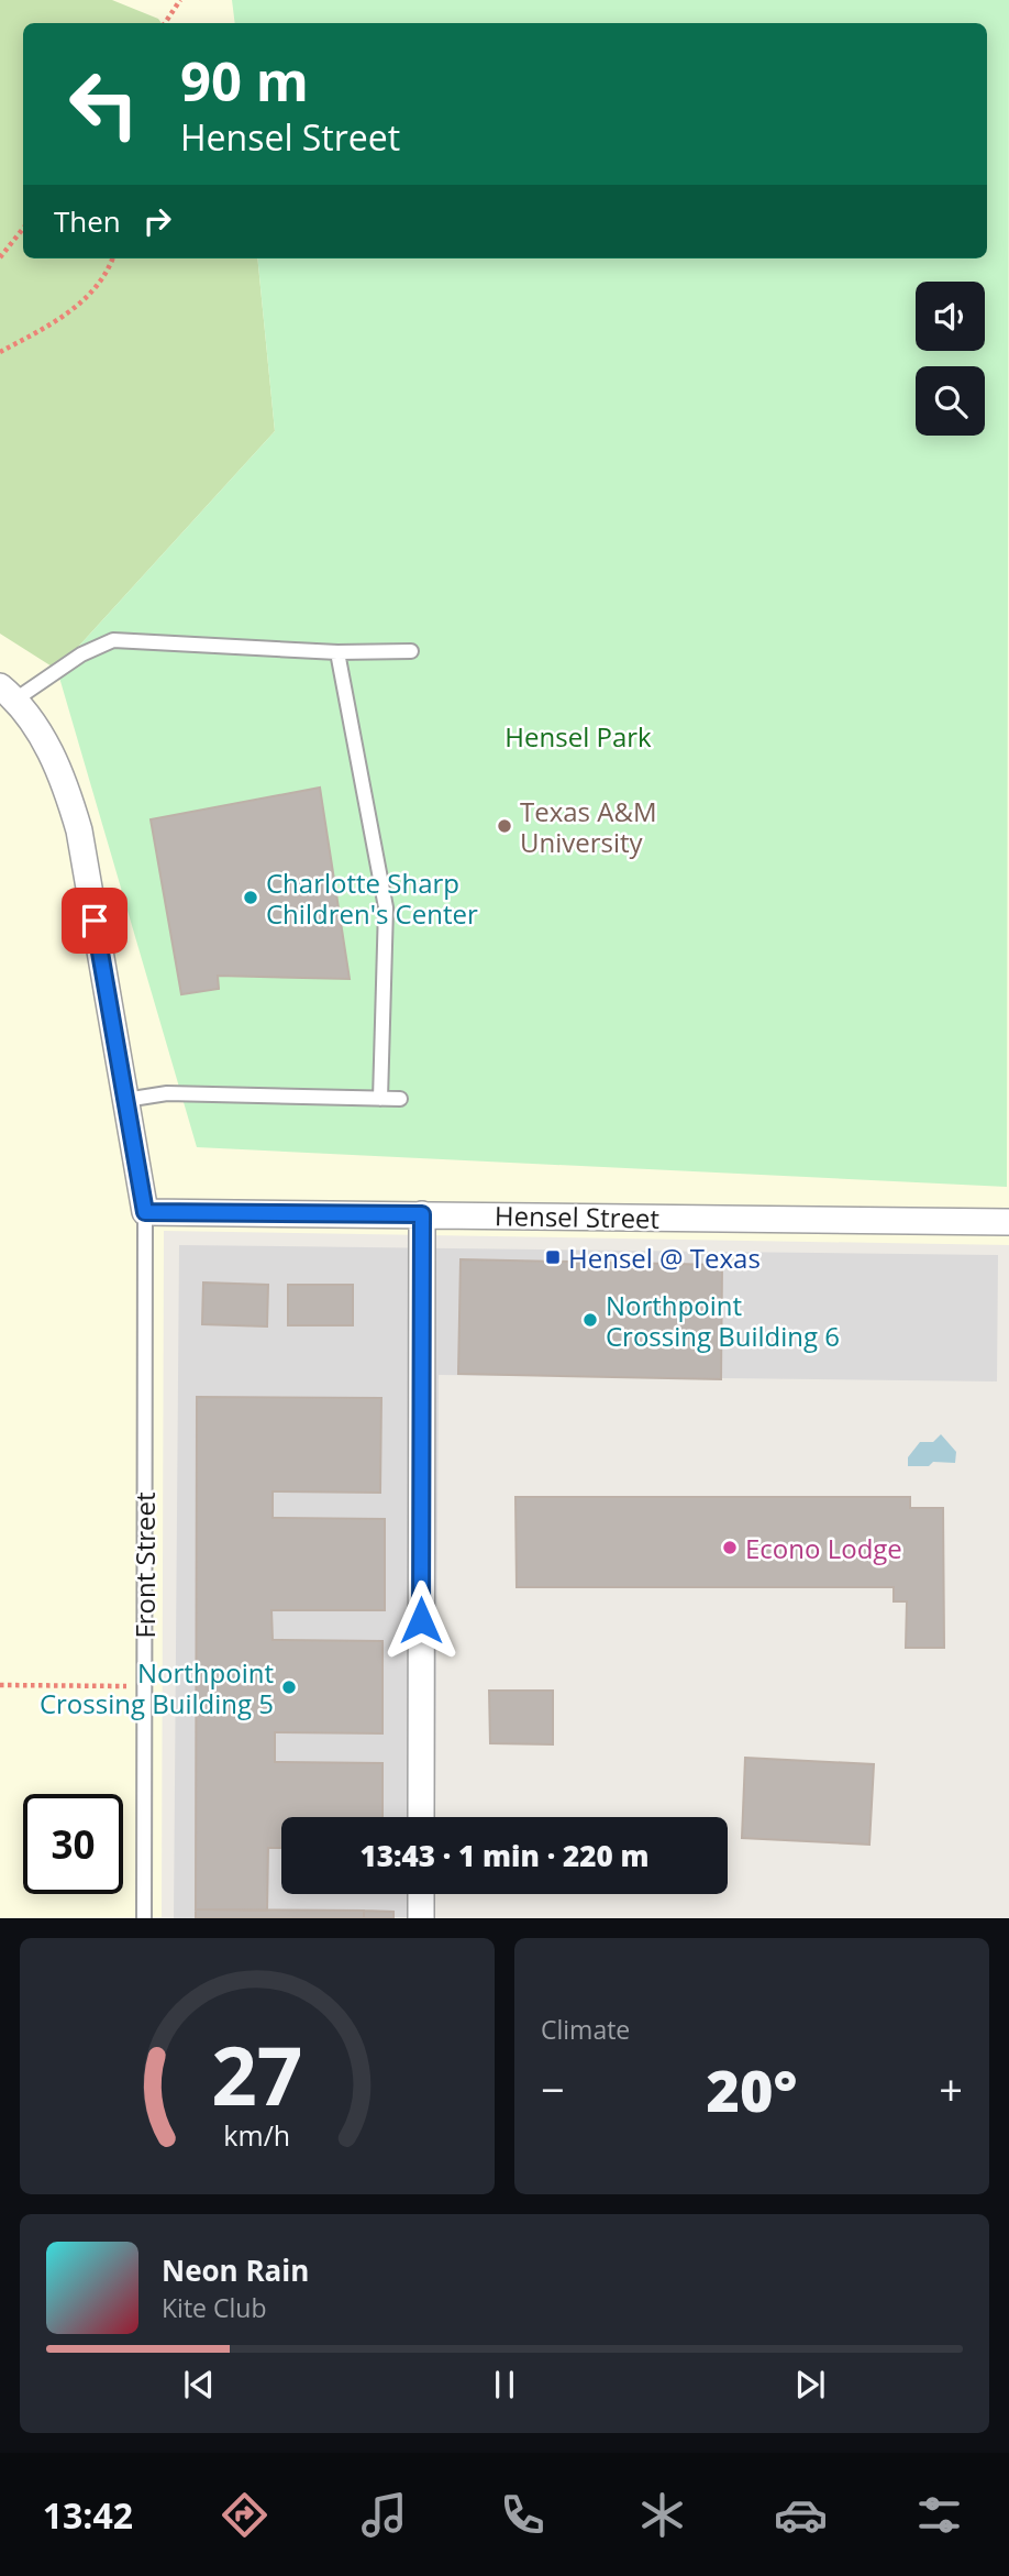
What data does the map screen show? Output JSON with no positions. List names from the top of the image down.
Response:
{
  "streets": {
    "street": ["Hensel Street"],
    "lane": ["Front Street"]
  },
  "crossings": [
    ["Hensel Street", "Front Street"]
  ],
  "parks": ["Hensel Park"],
  "places": {
    "other": [
      "Texas A&M University",
      "Charlotte Sharp Children's Center",
      "Northpoint Crossing Building 6",
      "Econo Lodge",
      "Northpoint Crossing Building 5"
    ],
    "transit": ["Hensel @ Texas"]
  },
  "page": {
    "turn": ["90 m", "Hensel Street"],
    "then": "Then",
    "limit": "30",
    "trip": "13:43 · 1 min · 220 m",
    "tile": "Climate",
    "heat": ["−", "20°", "+"],
    "song": ["Neon Rain", "Kite Club"],
    "tabs": "13:42",
    "gauge": ["27", "km/h"]
  }
}
